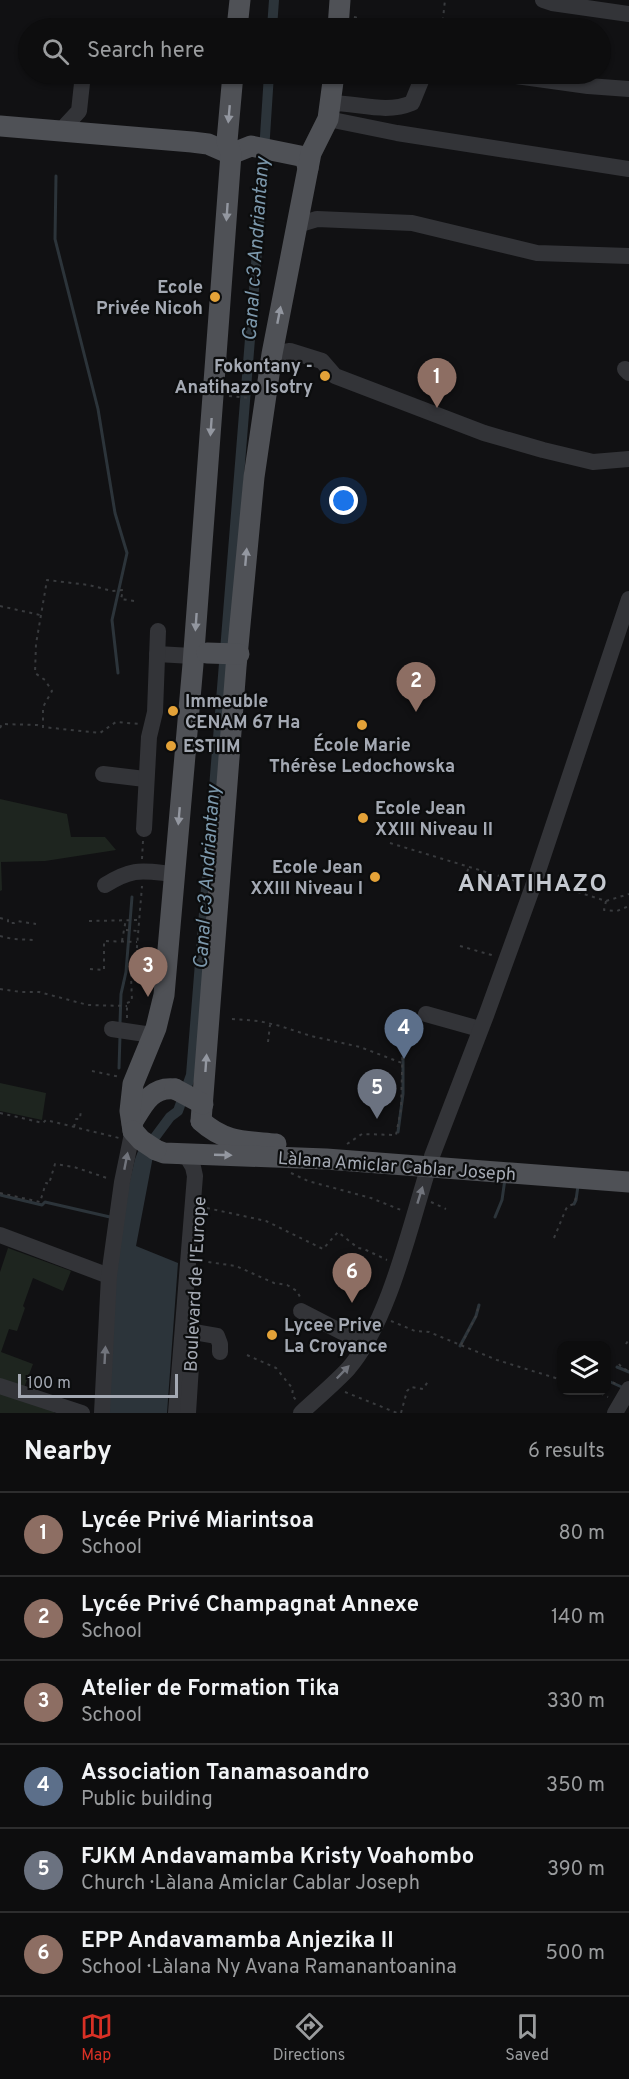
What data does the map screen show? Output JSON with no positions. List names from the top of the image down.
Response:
{
  "streets": {
    "main road": ["Làlana Amiclar Cablar Joseph"],
    "street": ["Boulevard de l'Europe"]
  },
  "crossings": [
    ["Làlana Amiclar Cablar Joseph", "Boulevard de l'Europe"]
  ],
  "districts": ["ANATIHAZO"],
  "water": ["Canal c3 Andriantany"],
  "places": [
    "Ecole Privée Nicoh",
    "Fokontany - Anatihazo Isotry",
    "Immeuble CENAM 67 Ha",
    "École Marie Thérèse Ledochowska",
    "ESTIIM",
    "Ecole Jean XXIII Niveau II",
    "Ecole Jean XXIII Niveau I",
    "Lycee Prive La Croyance"
  ],
  "scale_bar": "100 m",
  "page": {
    "search": "Search here",
    "pins": [
      "1",
      "2",
      "3",
      "4",
      "5",
      "6"
    ],
    "scale": "100 m",
    "heading": ["Nearby", "6 results"],
    "list": [
      {
        "mark": "1",
        "name": "Lycée Privé Miarintsoa",
        "note": "School",
        "value": "80 m"
      },
      {
        "mark": "2",
        "name": "Lycée Privé Champagnat Annexe",
        "note": "School",
        "value": "140 m"
      },
      {
        "mark": "3",
        "name": "Atelier de Formation Tika",
        "note": "School",
        "value": "330 m"
      },
      {
        "mark": "4",
        "name": "Association Tanamasoandro",
        "note": "Public building",
        "value": "350 m"
      },
      {
        "mark": "5",
        "name": "FJKM Andavamamba Kristy Voahombo",
        "note": "Church · Làlana Amiclar Cablar Joseph",
        "value": "390 m"
      },
      {
        "mark": "6",
        "name": "EPP Andavamamba Anjezika II",
        "note": "School · Làlana Ny Avana Ramanantoanina",
        "value": "500 m"
      }
    ],
    "nav": ["Map", "Directions", "Saved"]
  }
}
